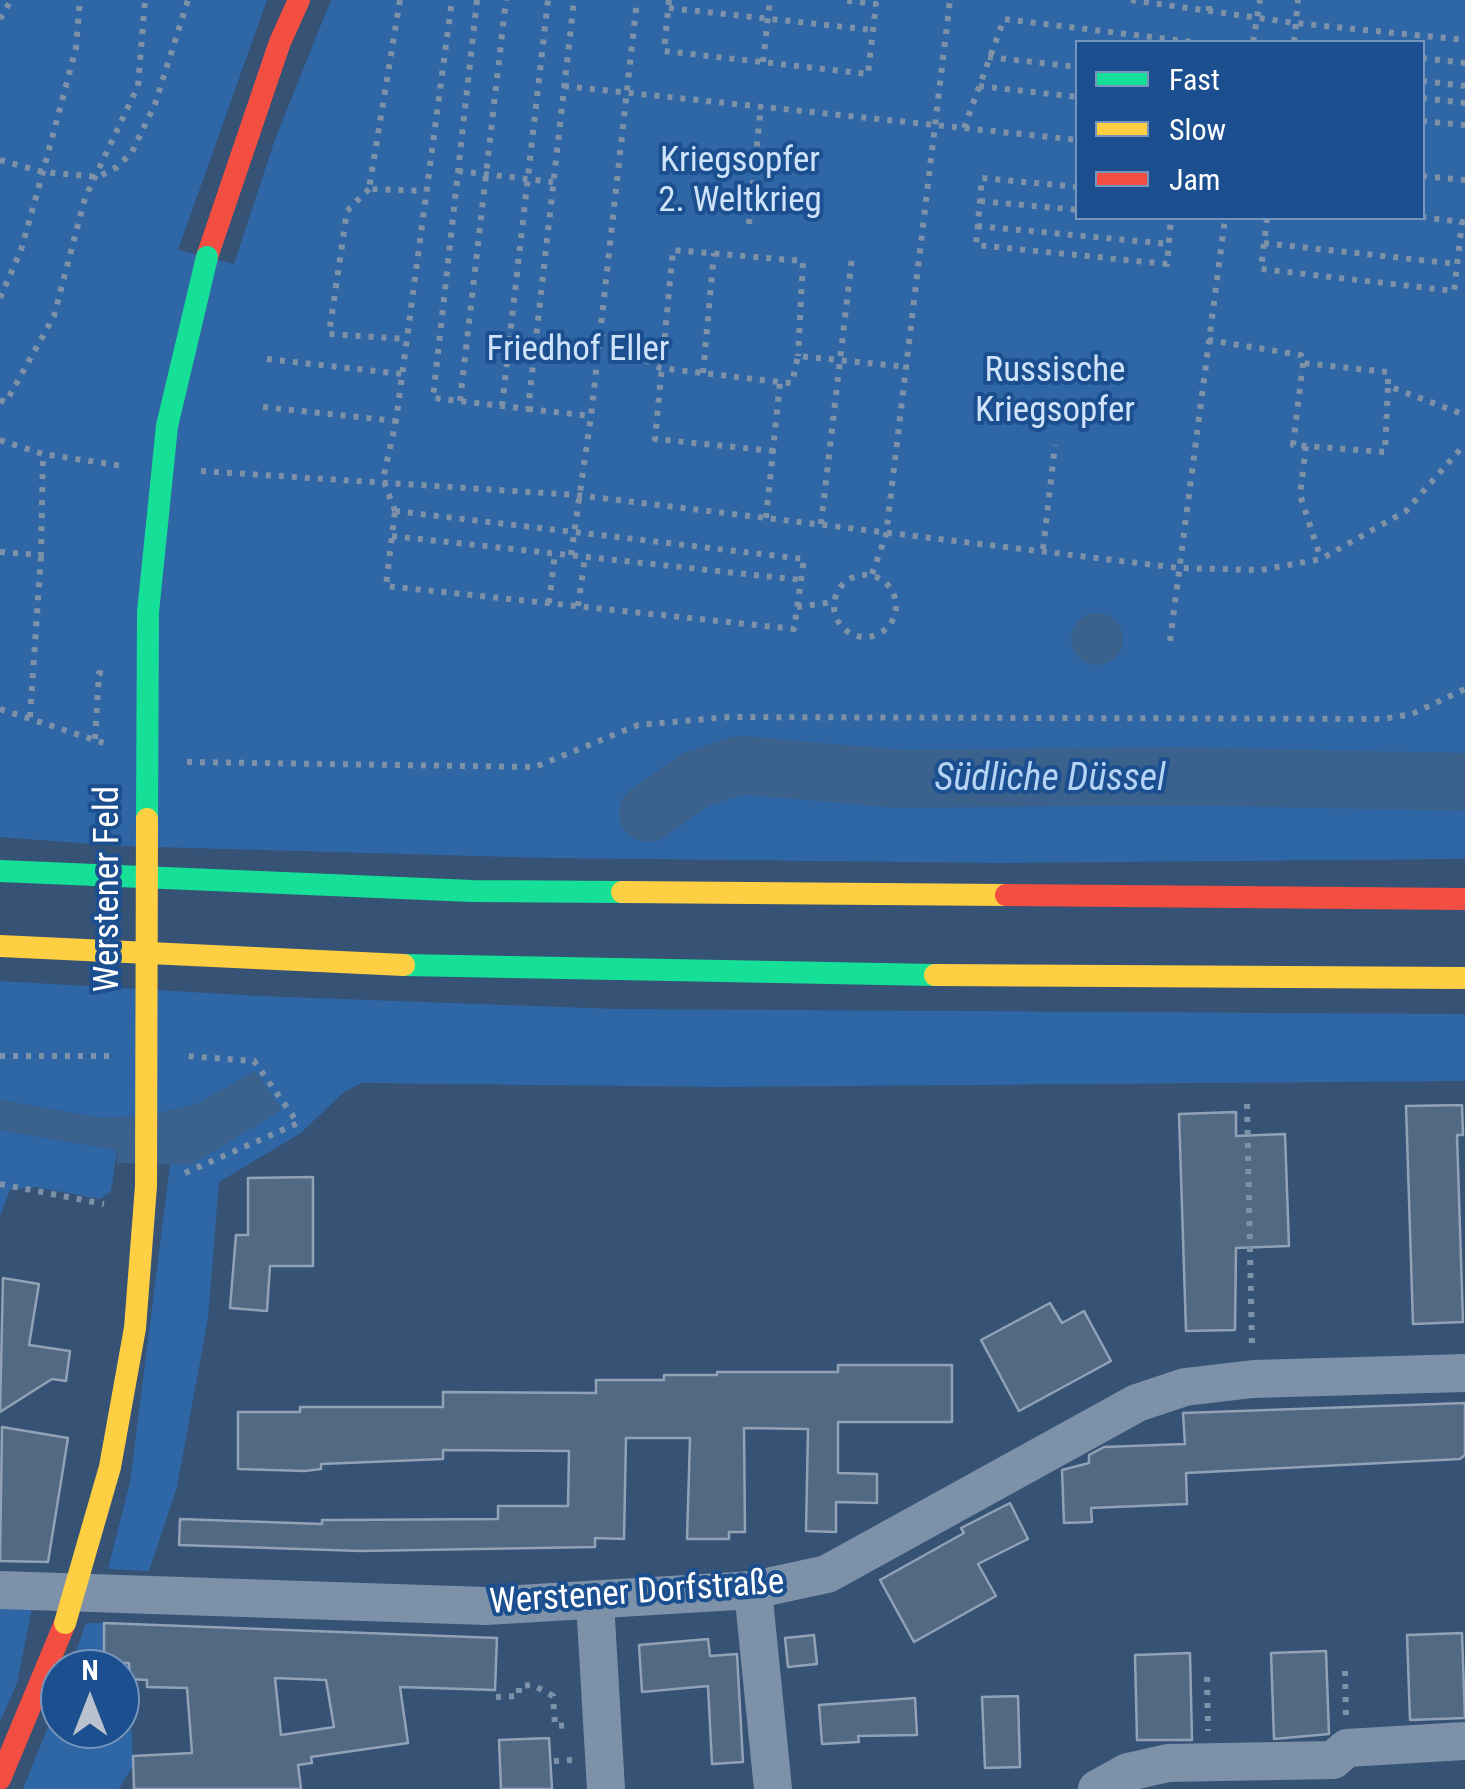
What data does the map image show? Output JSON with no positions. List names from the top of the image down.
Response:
{
  "streets": {
    "main road": ["Werstener Feld"],
    "street": ["Werstener Dorfstraße"]
  },
  "water": ["Südliche Düssel"],
  "parks": ["Kriegsopfer 2. Weltkrieg", "Friedhof Eller", "Russische Kriegsopfer"],
  "legend": ["Fast", "Slow", "Jam"],
  "north": "top"
}
